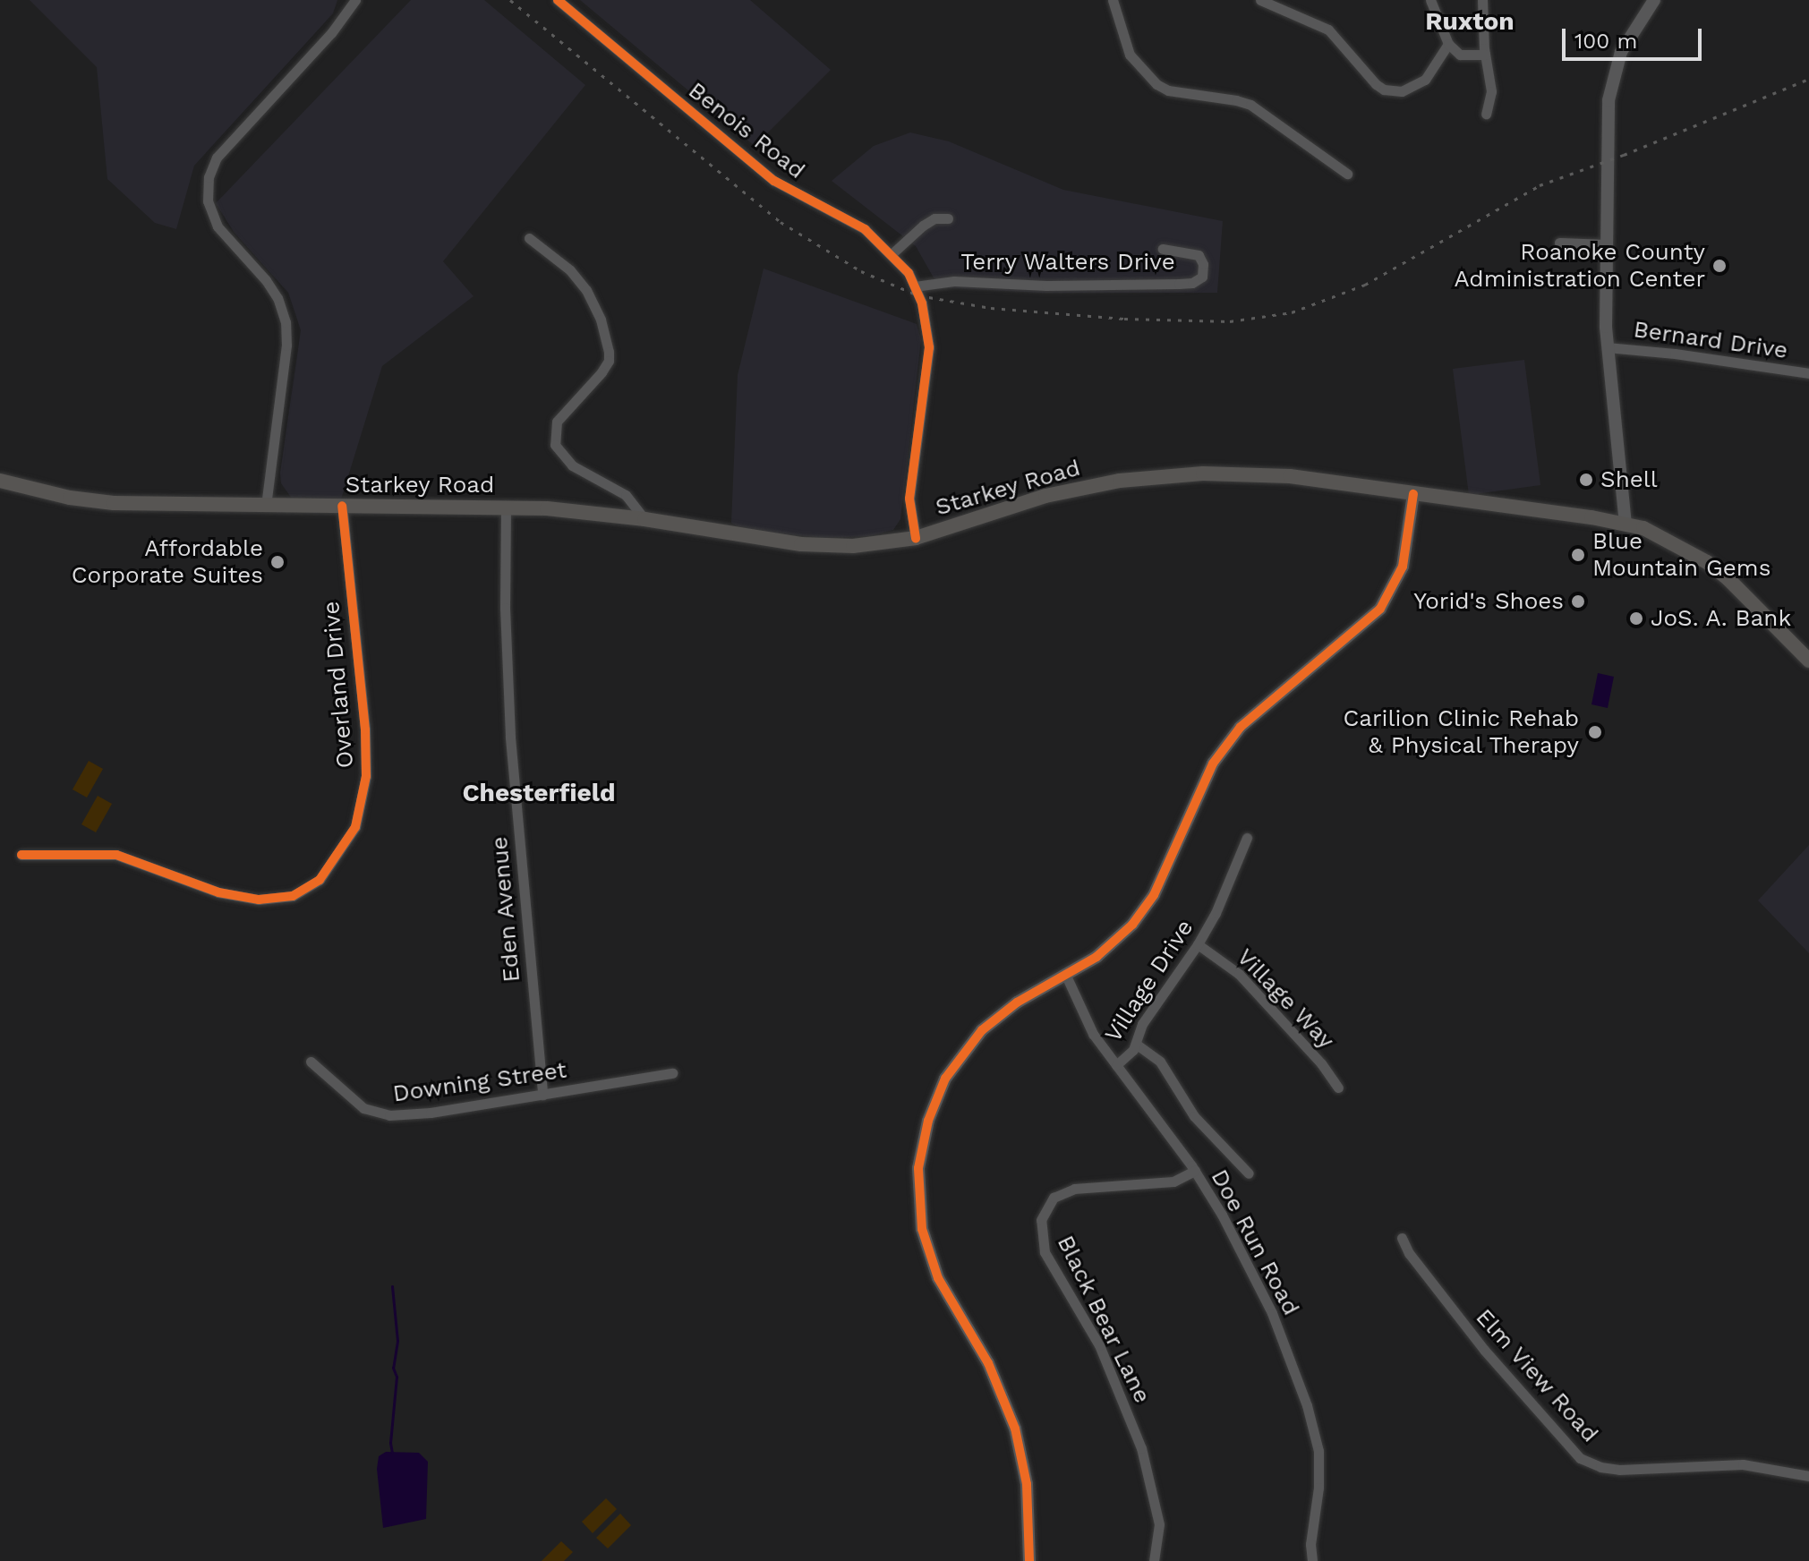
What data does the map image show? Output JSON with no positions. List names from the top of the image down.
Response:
{
  "streets": {
    "main road": ["Starkey Road"],
    "street": [
      "Benois Road",
      "Terry Walters Drive",
      "Bernard Drive",
      "Overland Drive",
      "Eden Avenue",
      "Village Drive",
      "Village Way",
      "Downing Street",
      "Doe Run Road",
      "Black Bear Lane",
      "Elm View Road"
    ]
  },
  "crossings": [
    ["Benois Road", "Terry Walters Drive"],
    ["Benois Road", "Starkey Road"],
    ["Starkey Road", "Overland Drive"],
    ["Starkey Road", "Eden Avenue"],
    ["Eden Avenue", "Downing Street"],
    ["Village Drive", "Village Way"],
    ["Village Drive", "Doe Run Road"],
    ["Doe Run Road", "Black Bear Lane"]
  ],
  "districts": ["Ruxton", "Chesterfield"],
  "places": [
    "Roanoke County Administration Center",
    "Shell",
    "Blue Mountain Gems",
    "Affordable Corporate Suites",
    "Yorid's Shoes",
    "JoS. A. Bank",
    "Carilion Clinic Rehab & Physical Therapy"
  ],
  "scale_bar": "100 m"
}
